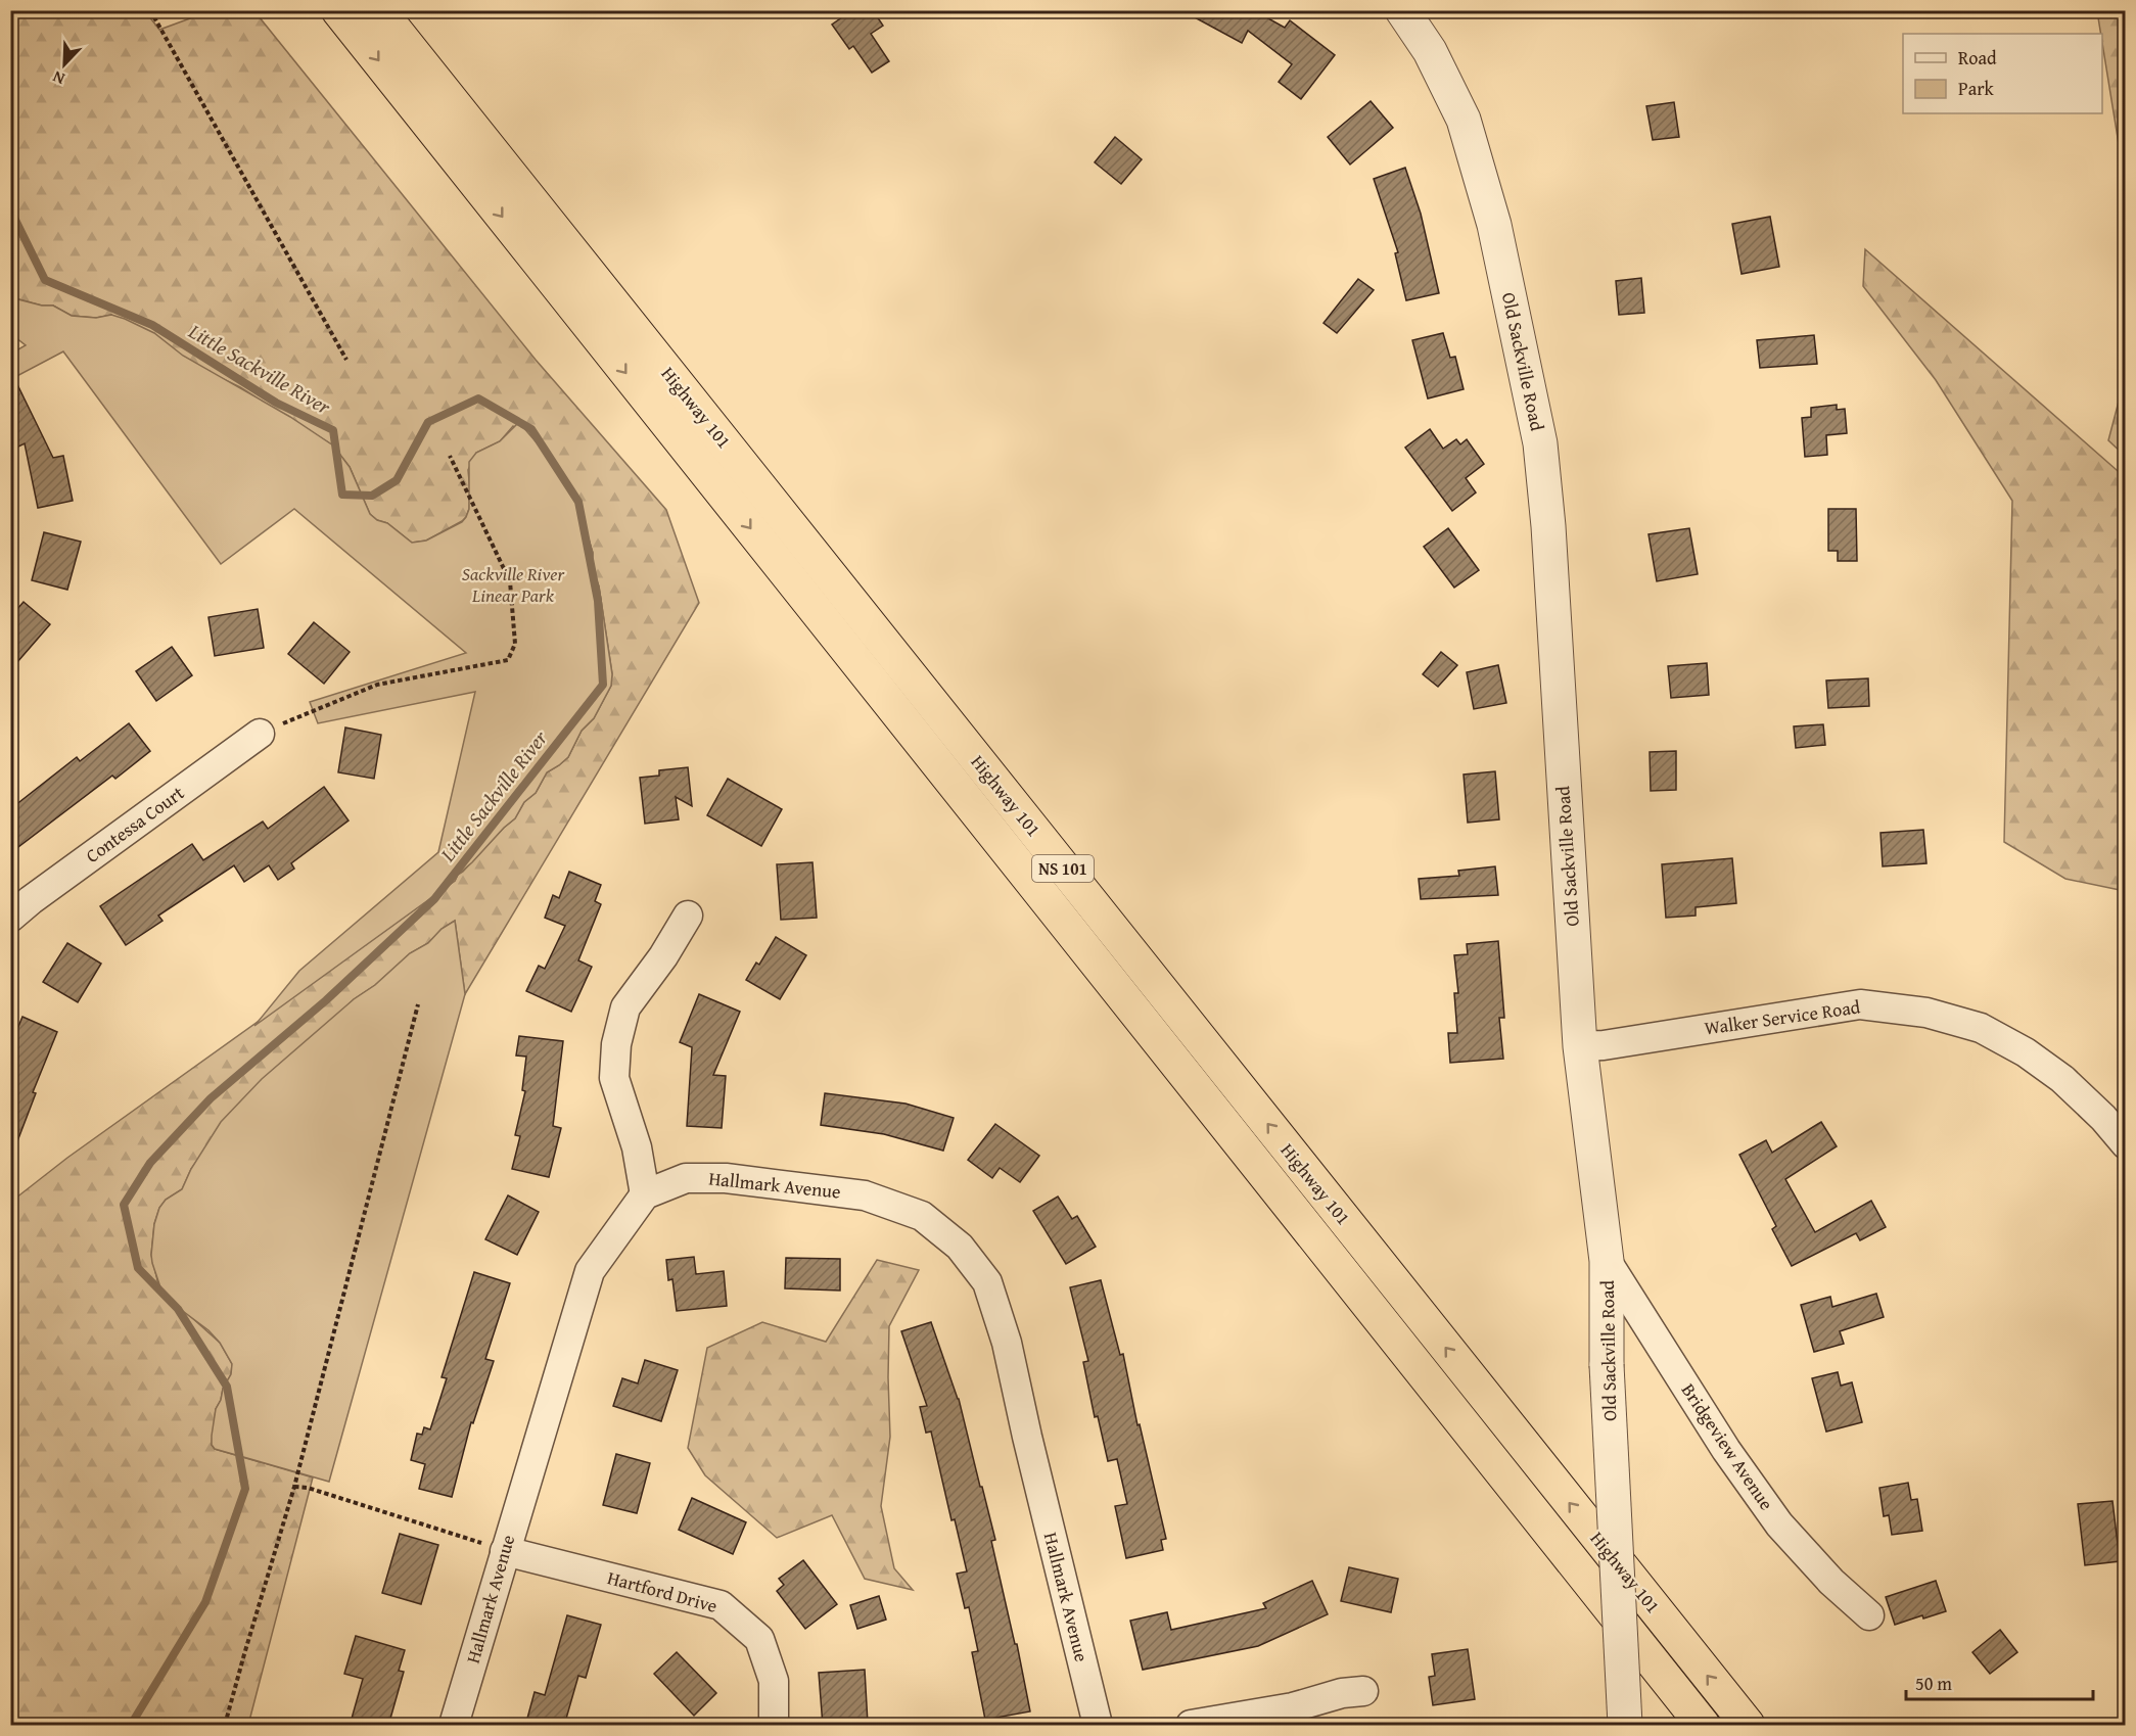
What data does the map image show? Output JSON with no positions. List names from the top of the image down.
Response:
{
  "streets": {
    "highway": ["Highway 101", "NS 101"],
    "street": [
      "Old Sackville Road",
      "Contessa Court",
      "Walker Service Road",
      "Hallmark Avenue",
      "Bridgeview Avenue",
      "Hartford Drive"
    ]
  },
  "crossings": [
    ["Old Sackville Road", "Walker Service Road"],
    ["Old Sackville Road", "Bridgeview Avenue"],
    ["Hallmark Avenue", "Hartford Drive"]
  ],
  "water": ["Little Sackville River"],
  "parks": ["Sackville River Linear Park"],
  "legend": ["Road", "Park"],
  "scale_bar": "50 m",
  "north": "bottom left"
}
